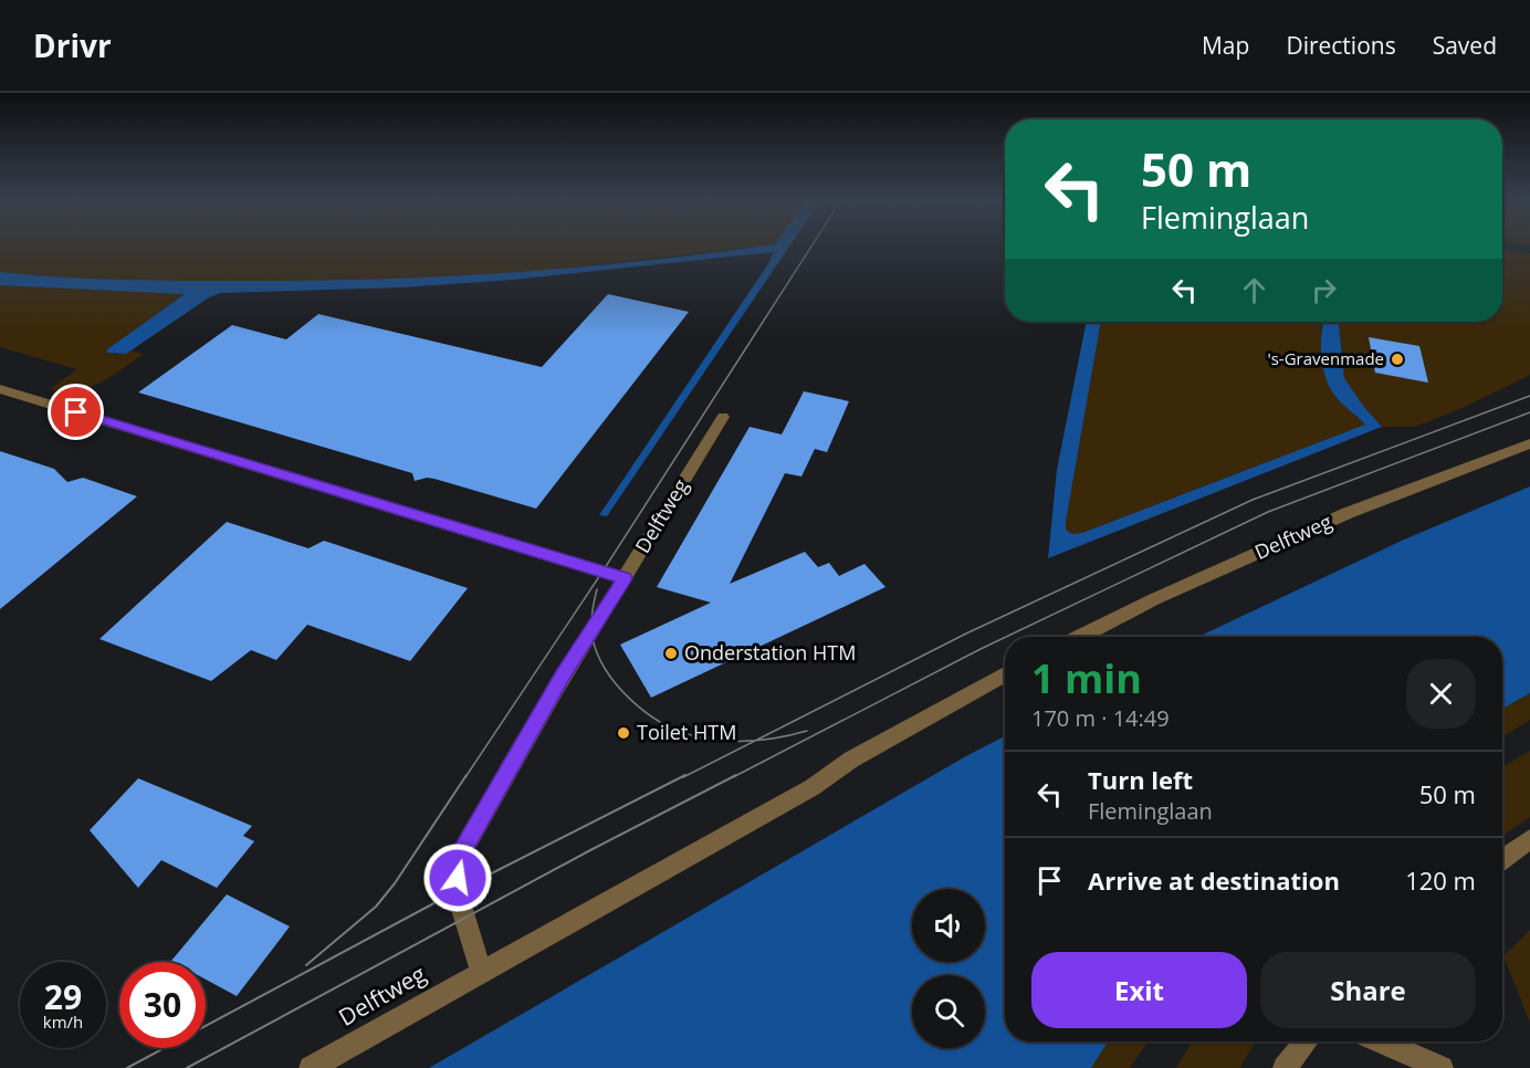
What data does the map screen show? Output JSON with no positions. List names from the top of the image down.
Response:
{
  "streets": {
    "street": ["Delftweg"]
  },
  "places": ["'s-Gravenmade", "Onderstation HTM", "Toilet HTM"],
  "page": {
    "header": "Drivr",
    "nav": ["Map", "Directions", "Saved"],
    "turn": ["50 m", "Fleminglaan"],
    "heading": ["1 min", "170 m · 14:49"],
    "list": [
      {
        "name": "Turn left",
        "note": "Fleminglaan",
        "value": "50 m"
      },
      {
        "name": "Arrive at destination",
        "value": "120 m"
      }
    ],
    "buttons": ["Exit", "Share"],
    "speed": "29 km/h",
    "limit": "30"
  }
}
